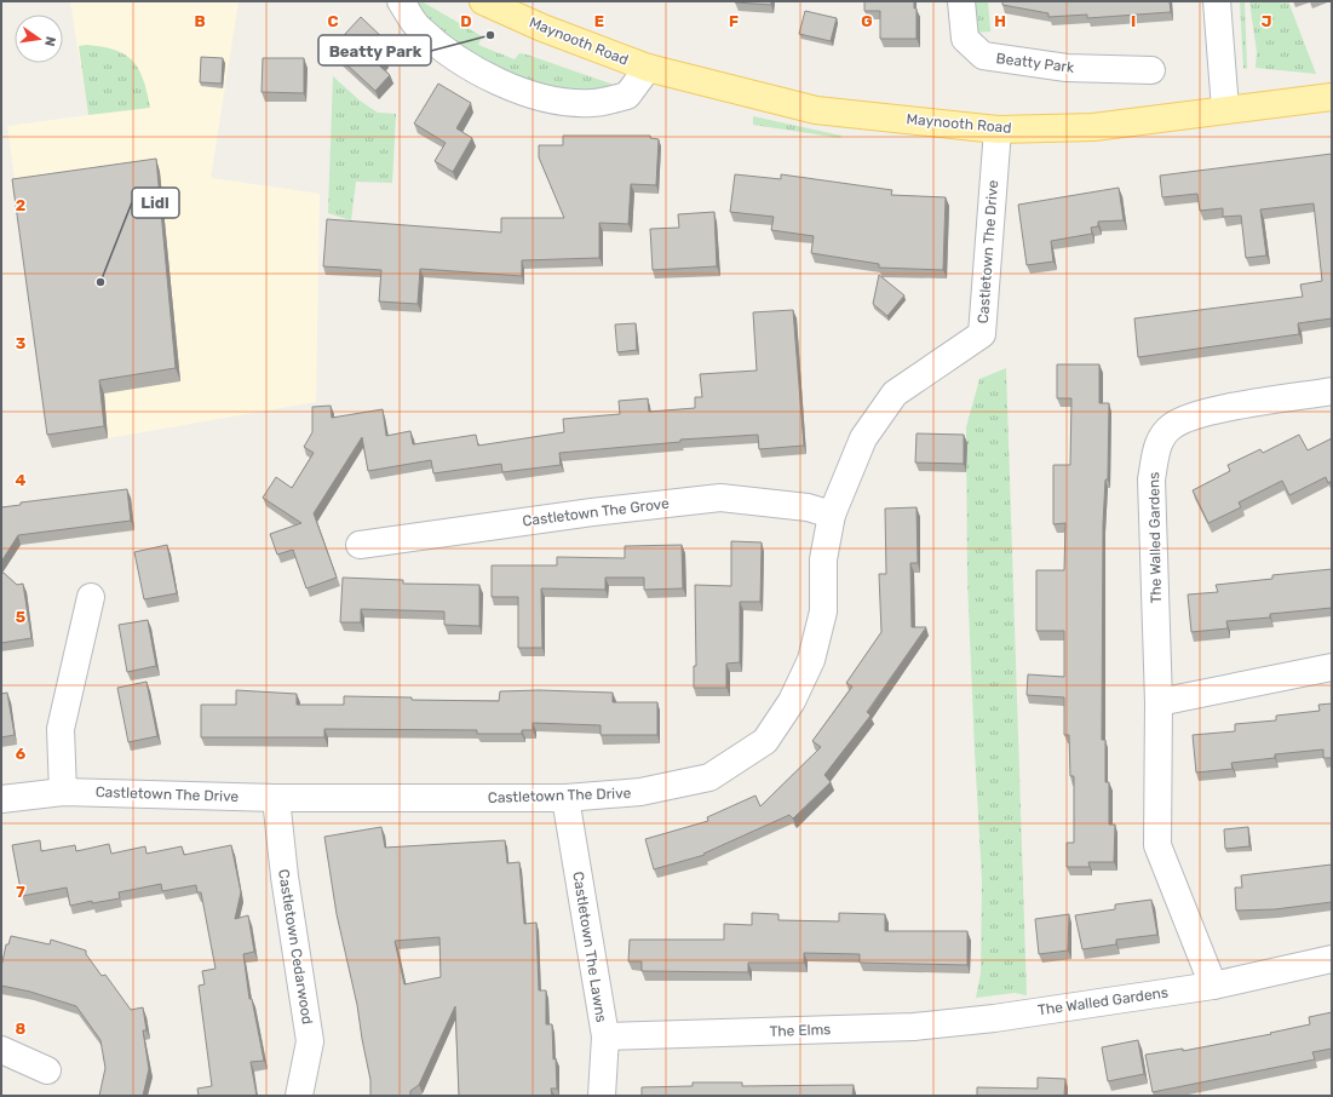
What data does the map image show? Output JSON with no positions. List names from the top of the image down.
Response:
{
  "streets": {
    "main road": ["Maynooth Road"],
    "street": [
      "Beatty Park",
      "Castletown The Drive",
      "Castletown The Grove",
      "The Walled Gardens",
      "Castletown Cedarwood",
      "Castletown The Lawns",
      "The Elms"
    ]
  },
  "crossings": [
    ["Maynooth Road", "Castletown The Drive"],
    ["Castletown The Drive", "Castletown The Grove"],
    ["Castletown The Drive", "Castletown Cedarwood"],
    ["Castletown The Drive", "Castletown The Lawns"],
    ["The Walled Gardens", "The Elms"],
    ["Castletown The Lawns", "The Elms"]
  ],
  "places": ["Beatty Park", "Lidl"],
  "north": "right",
  "grid": {
    "columns": [
      "B",
      "C",
      "D",
      "E",
      "F",
      "G",
      "H",
      "I",
      "J"
    ],
    "rows": [
      "2",
      "3",
      "4",
      "5",
      "6",
      "7",
      "8"
    ]
  }
}
